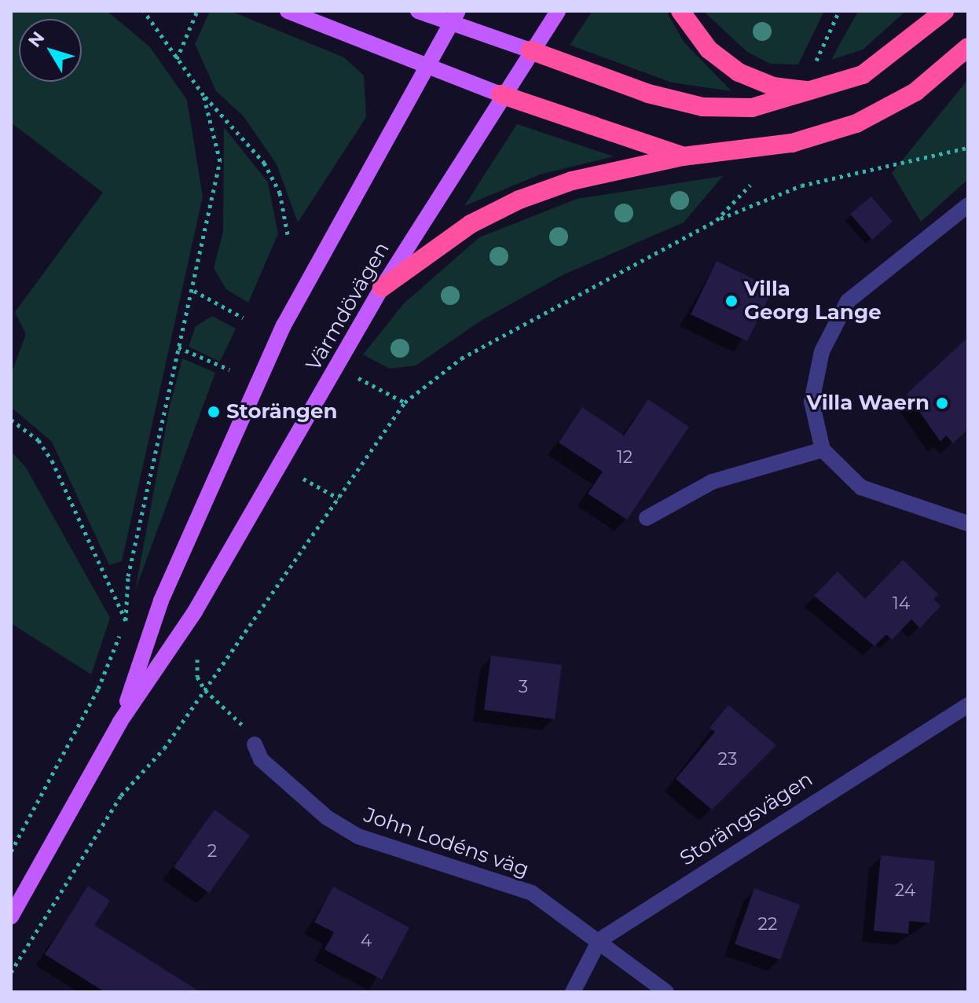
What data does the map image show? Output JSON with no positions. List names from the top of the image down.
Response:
{
  "streets": {
    "main road": ["Värmdövägen"],
    "street": ["Storängsvägen", "John Lodéns väg"]
  },
  "crossings": [
    ["Storängsvägen", "John Lodéns väg"]
  ],
  "places": ["Villa Georg Lange", "Villa Waern", "Storängen"],
  "house_numbers": [
    "12",
    "14",
    "3",
    "23",
    "2",
    "24",
    "22",
    "4"
  ],
  "north": "top left"
}
